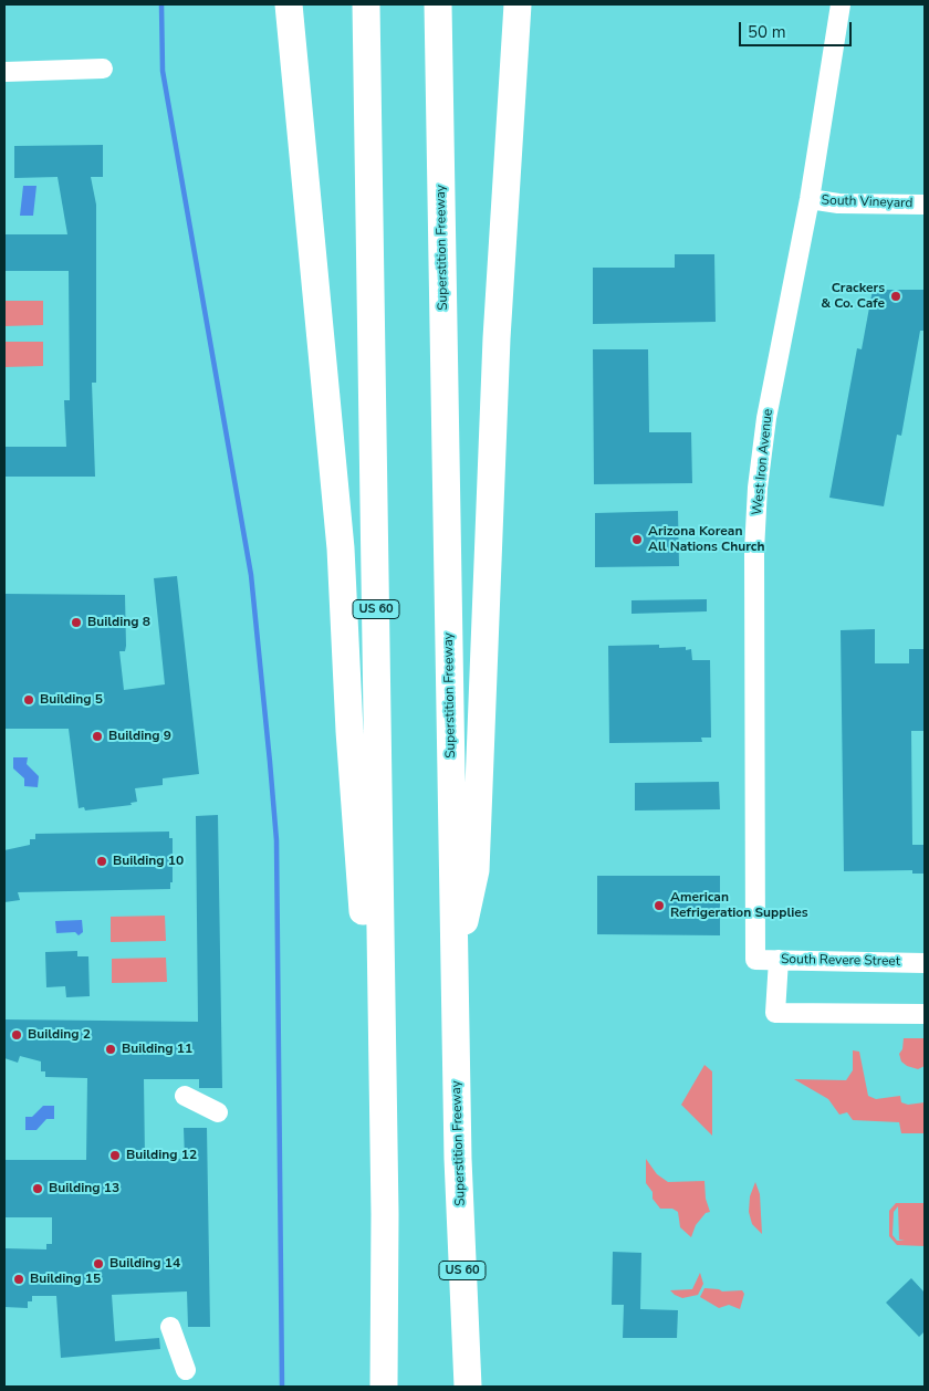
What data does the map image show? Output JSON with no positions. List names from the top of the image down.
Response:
{
  "streets": {
    "highway": ["Superstition Freeway", "US 60"],
    "street": ["South Vineyard", "West Iron Avenue", "South Revere Street"]
  },
  "crossings": [
    ["South Vineyard", "West Iron Avenue"],
    ["West Iron Avenue", "South Revere Street"]
  ],
  "places": [
    "Crackers & Co. Cafe",
    "Arizona Korean All Nations Church",
    "Building 8",
    "Building 5",
    "Building 9",
    "Building 10",
    "American Refrigeration Supplies",
    "Building 2",
    "Building 11",
    "Building 12",
    "Building 13",
    "Building 14",
    "Building 15"
  ],
  "scale_bar": "50 m"
}
